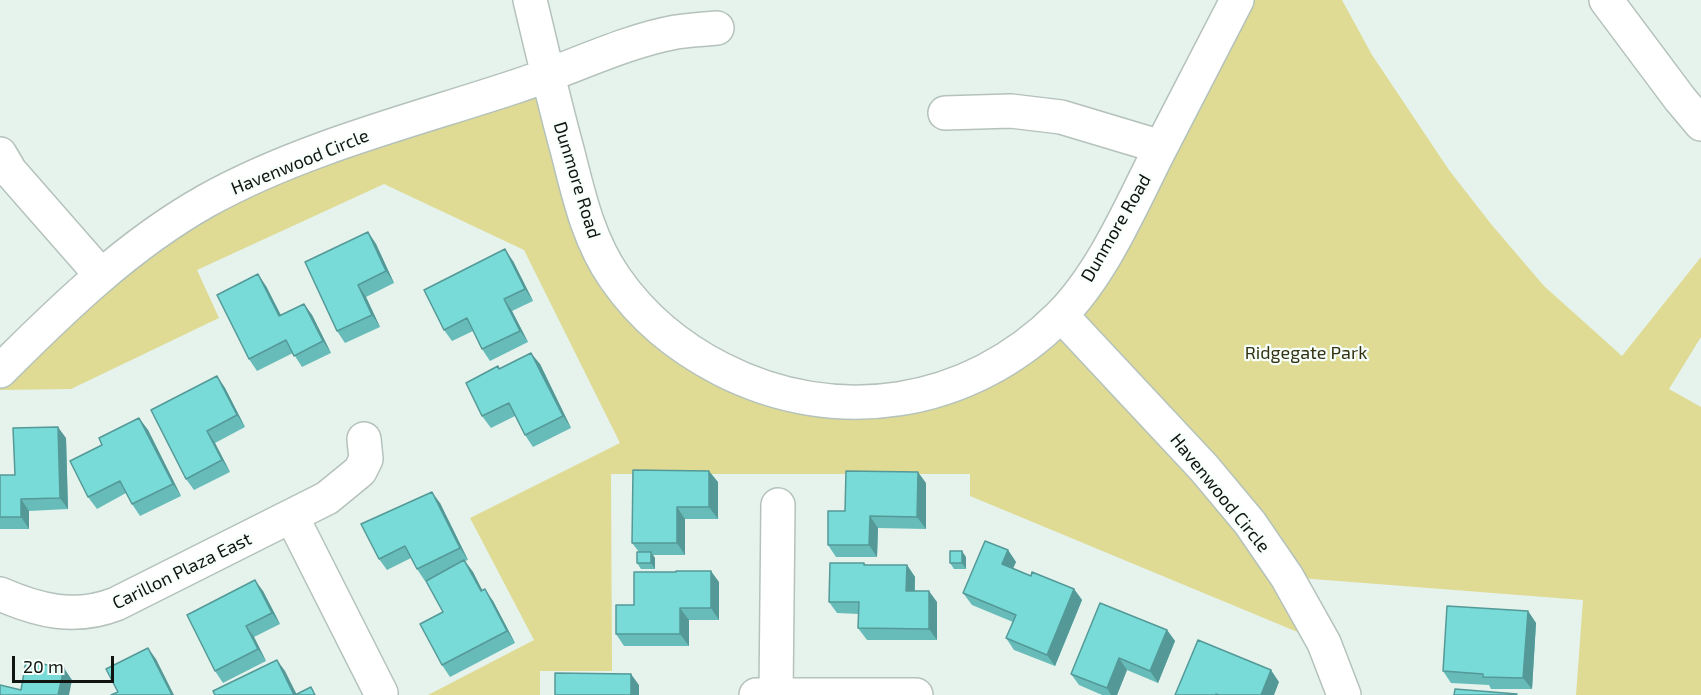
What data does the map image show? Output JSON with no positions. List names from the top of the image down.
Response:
{
  "streets": {
    "street": ["Havenwood Circle", "Dunmore Road", "Carillon Plaza East"]
  },
  "crossings": [
    ["Havenwood Circle", "Dunmore Road"]
  ],
  "parks": ["Ridgegate Park"],
  "scale_bar": "20 m"
}
